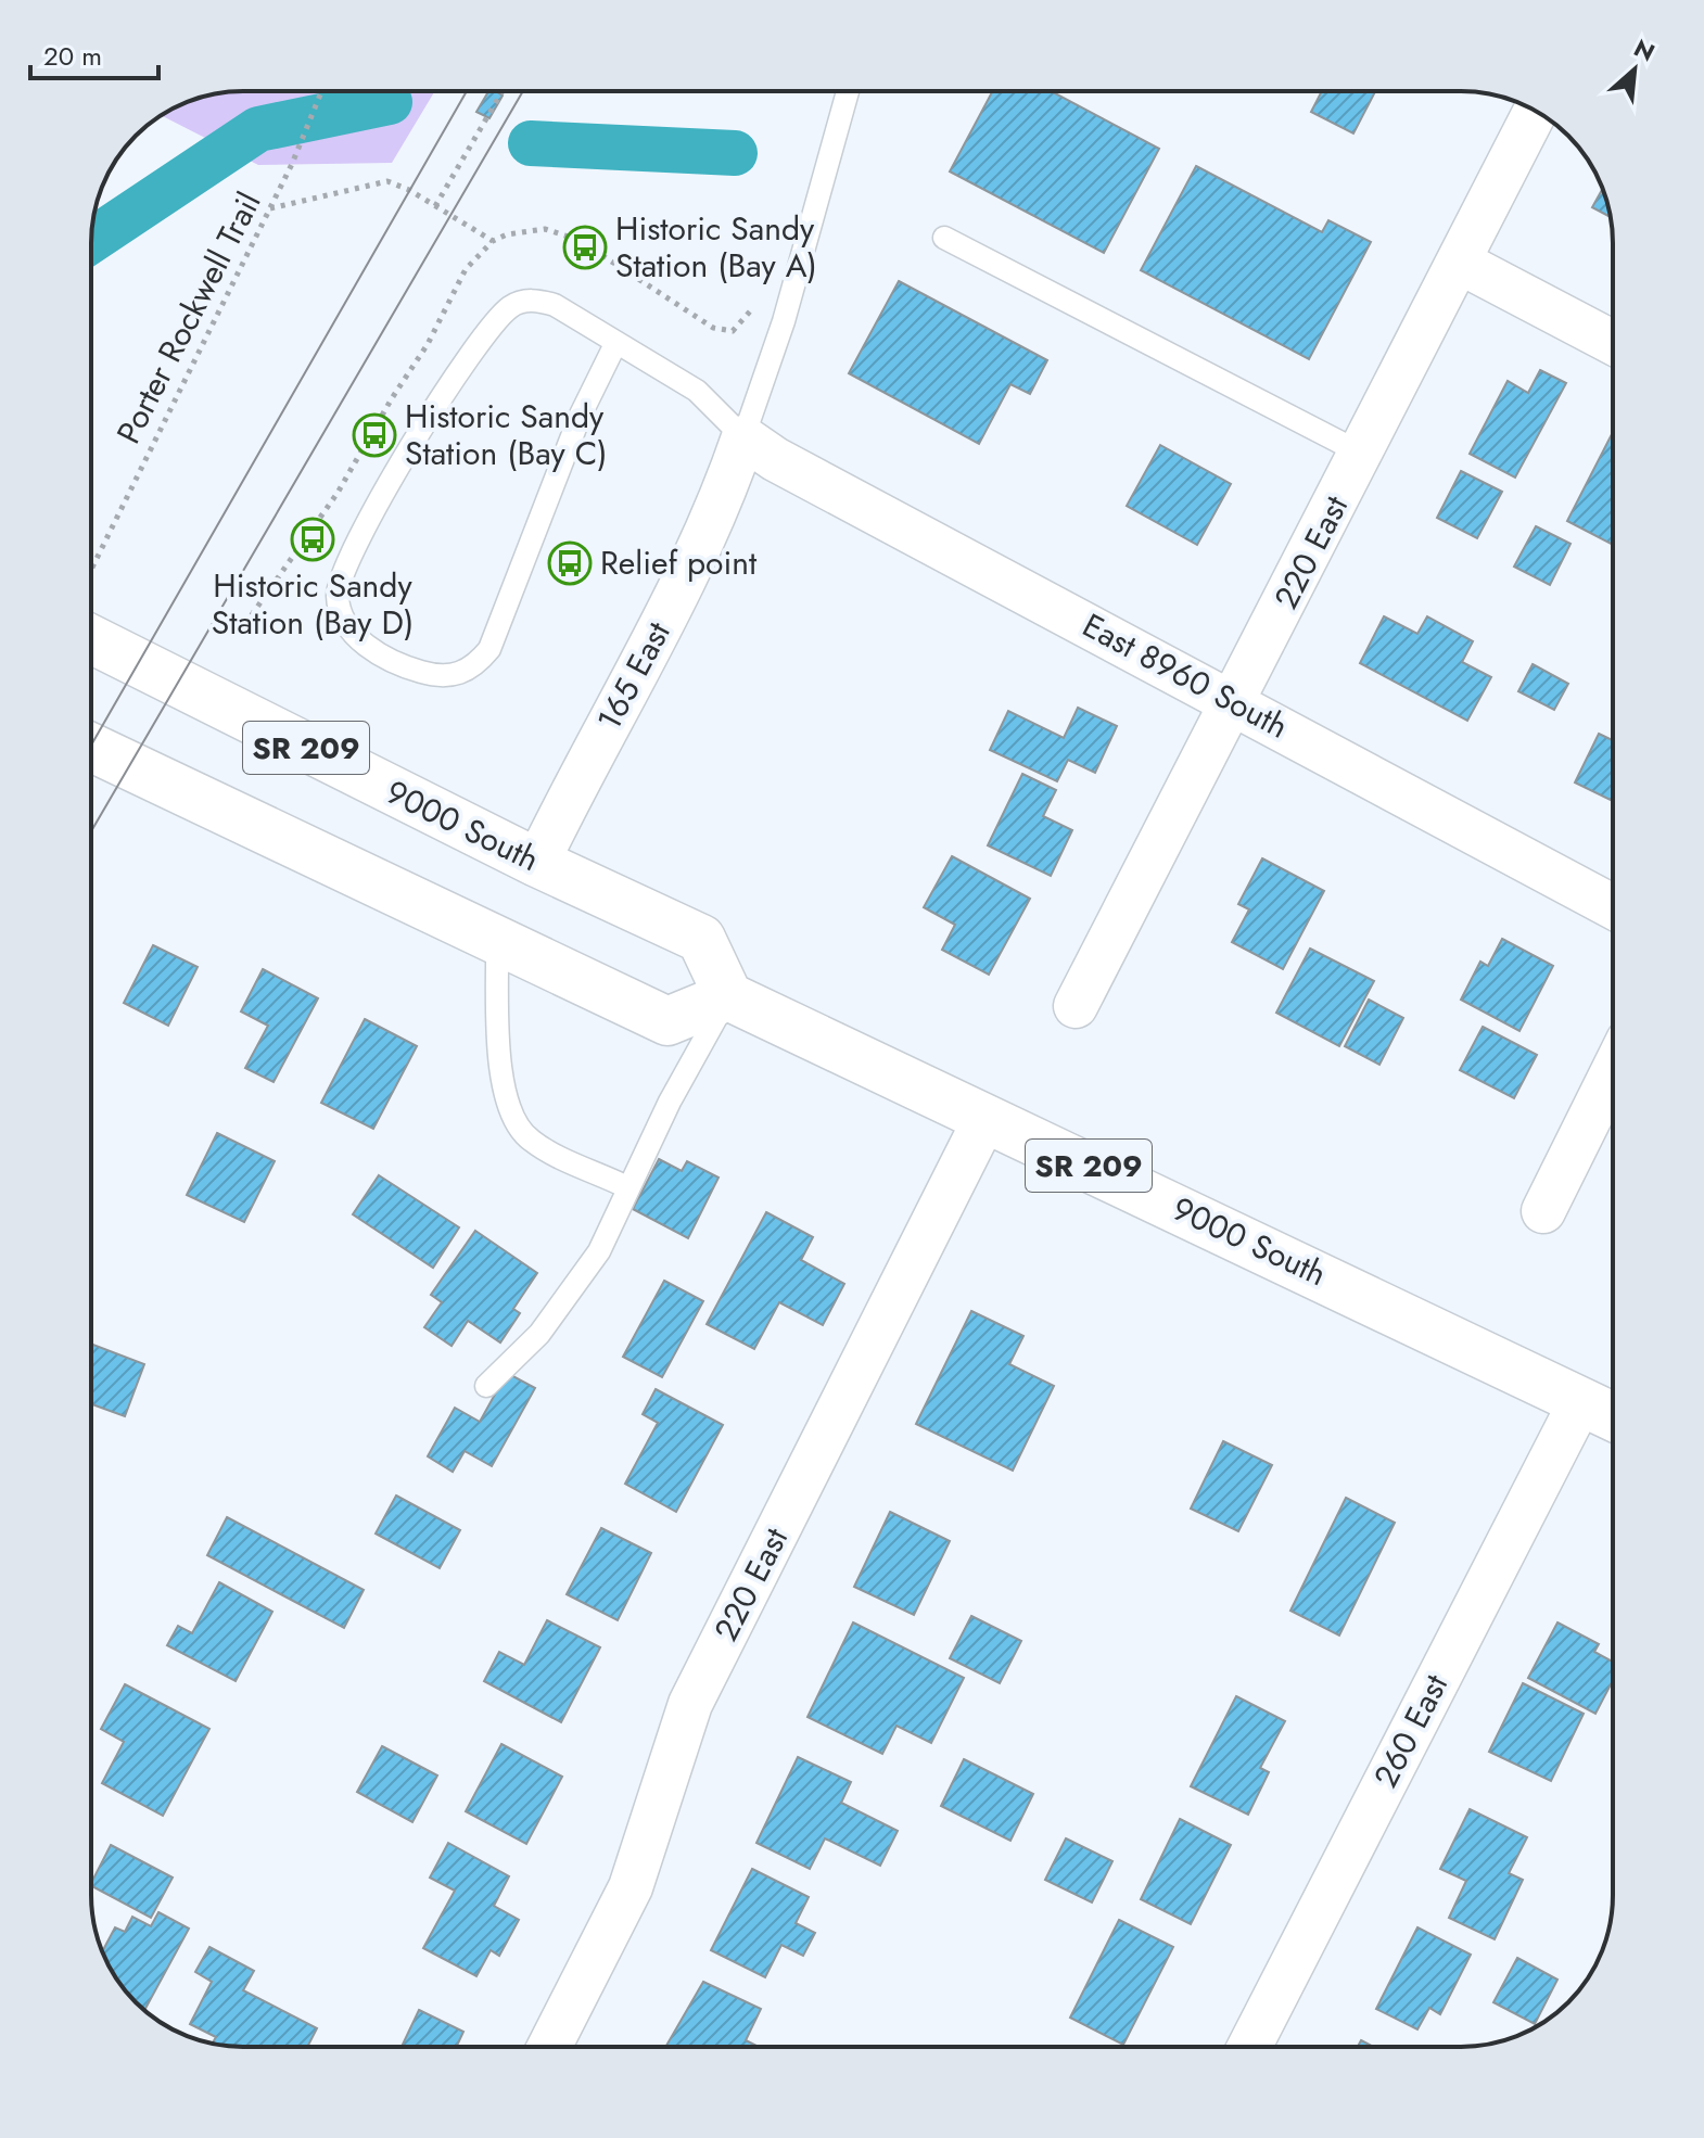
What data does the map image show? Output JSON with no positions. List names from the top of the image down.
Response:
{
  "streets": {
    "main road": ["SR 209", "9000 South"],
    "street": [
      "220 East",
      "165 East",
      "East 8960 South",
      "260 East"
    ],
    "path": ["Porter Rockwell Trail"]
  },
  "crossings": [
    ["220 East", "East 8960 South"],
    ["220 East", "9000 South"],
    ["165 East", "East 8960 South"],
    ["165 East", "9000 South"],
    ["SR 209", "9000 South"],
    ["9000 South", "260 East"]
  ],
  "places": {
    "bus stop": [
      "Historic Sandy Station (Bay A)",
      "Historic Sandy Station (Bay C)",
      "Historic Sandy Station (Bay D)",
      "Relief point"
    ]
  },
  "scale_bar": "20 m",
  "north": "top right"
}
